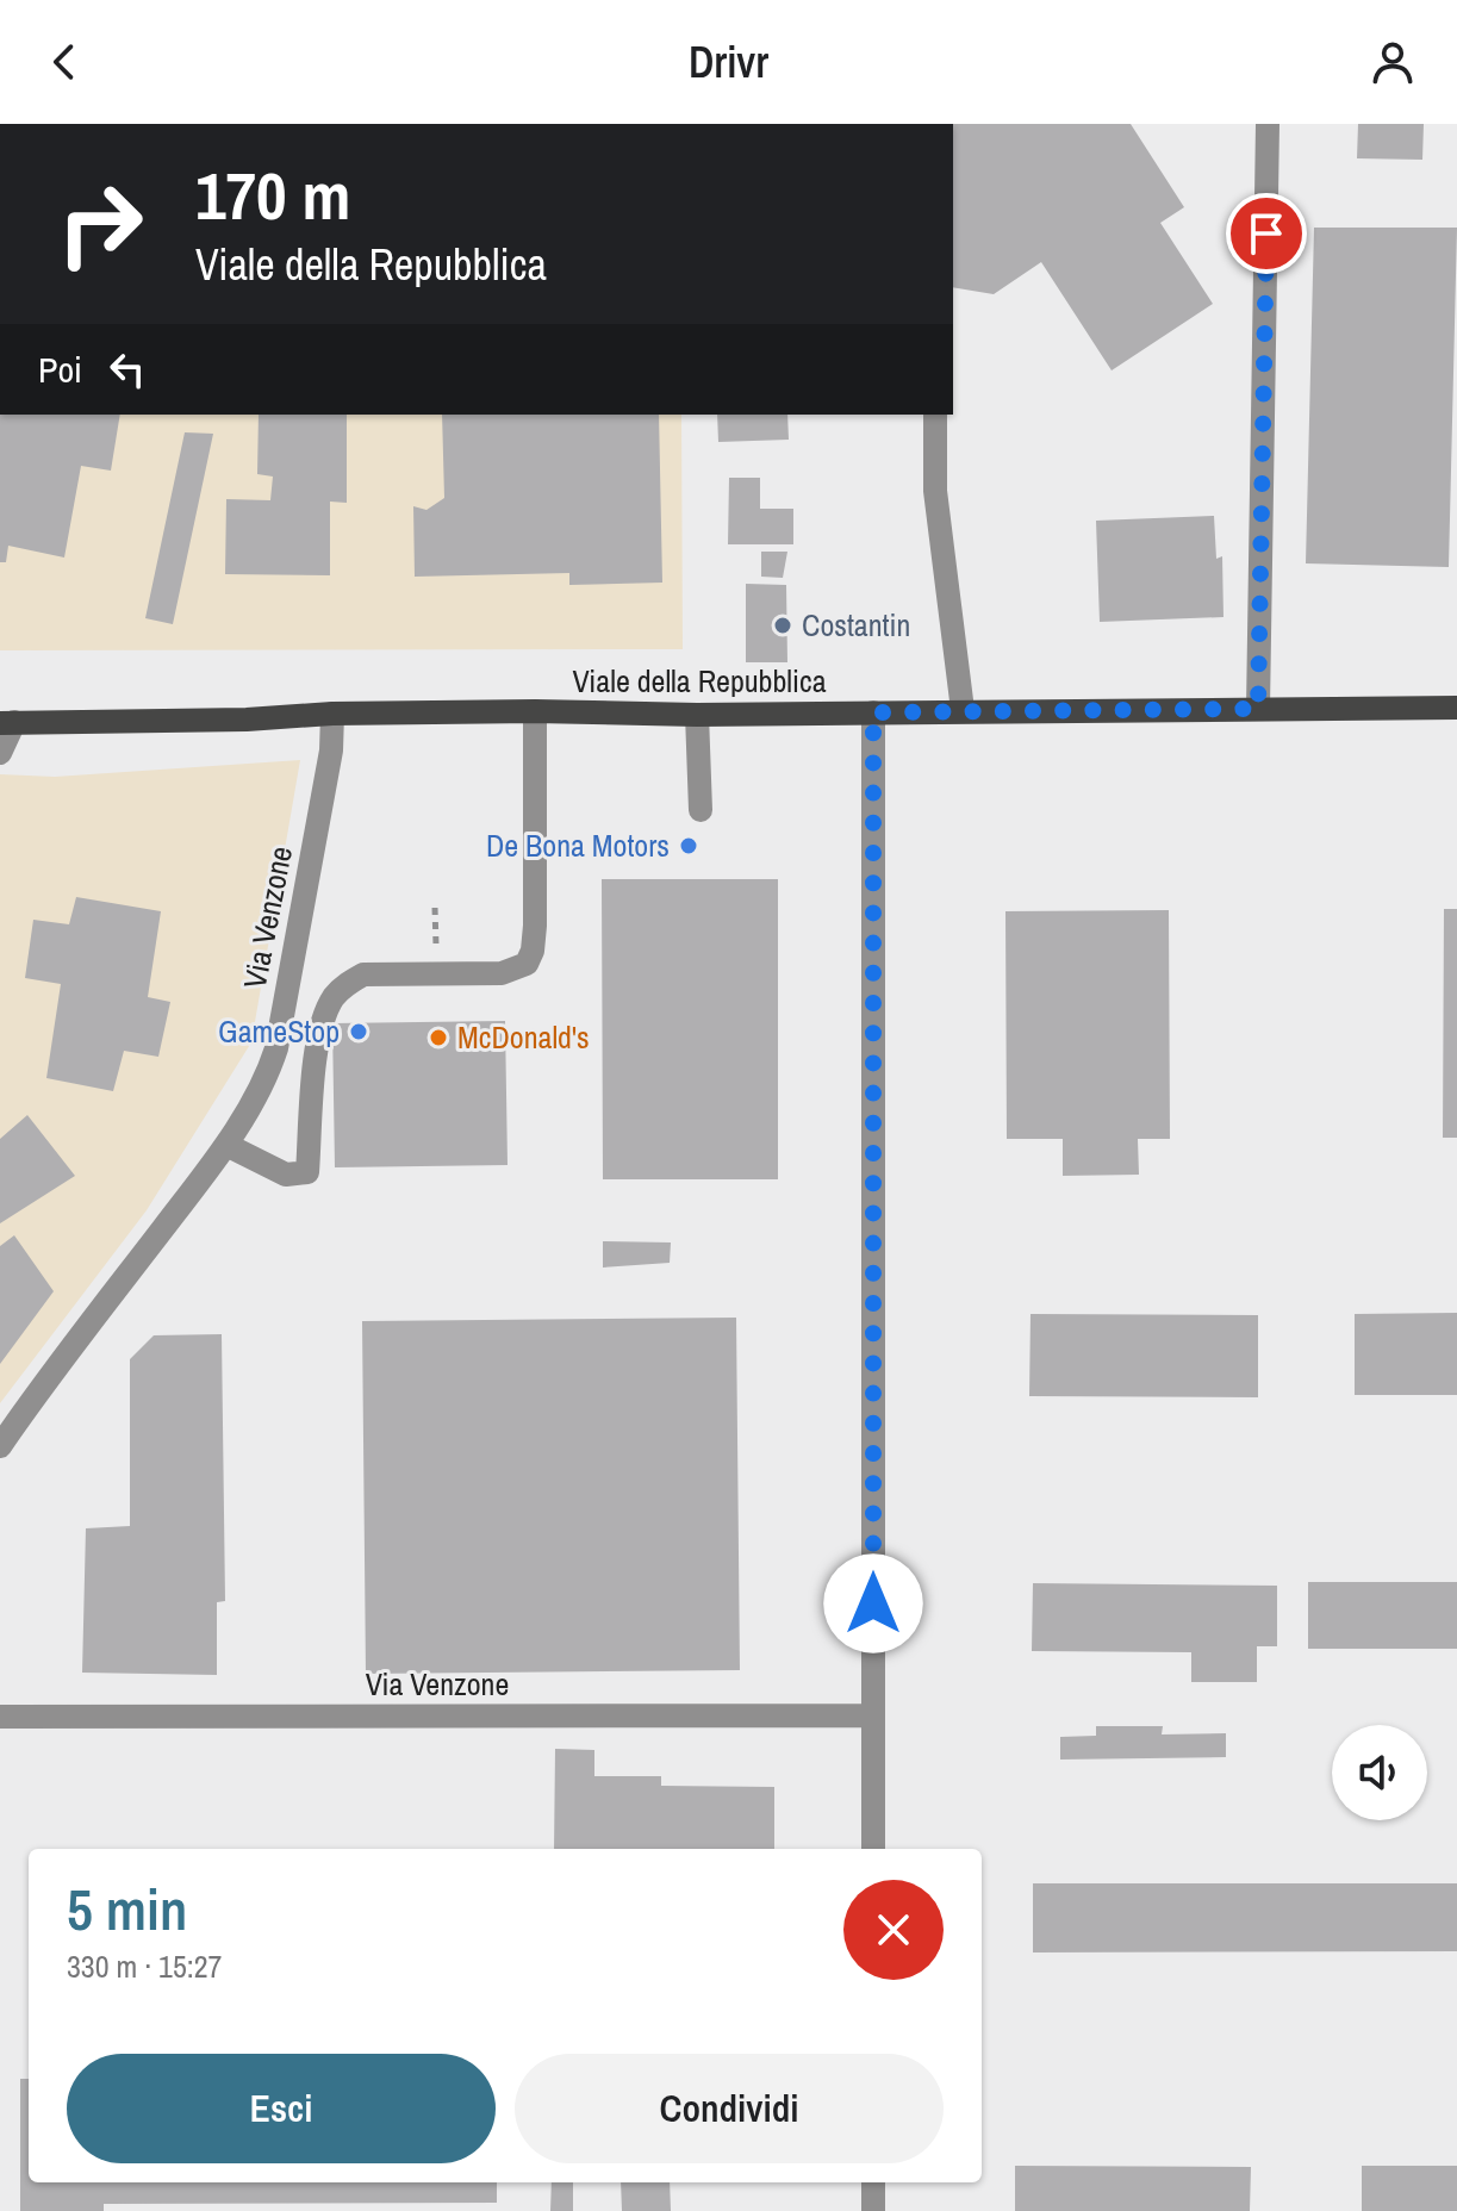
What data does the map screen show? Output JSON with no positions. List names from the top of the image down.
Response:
{
  "streets": {
    "main road": ["Viale della Repubblica"],
    "street": ["Via Venzone"]
  },
  "crossings": [
    ["Viale della Repubblica", "Via Venzone"]
  ],
  "places": [
    "Costantin",
    "De Bona Motors",
    "GameStop",
    "McDonald's"
  ],
  "page": {
    "header": "Drivr",
    "turn": ["170 m", "Viale della Repubblica"],
    "then": "Poi",
    "heading": ["5 min", "330 m · 15:27"],
    "buttons": ["Esci", "Condividi"]
  }
}
